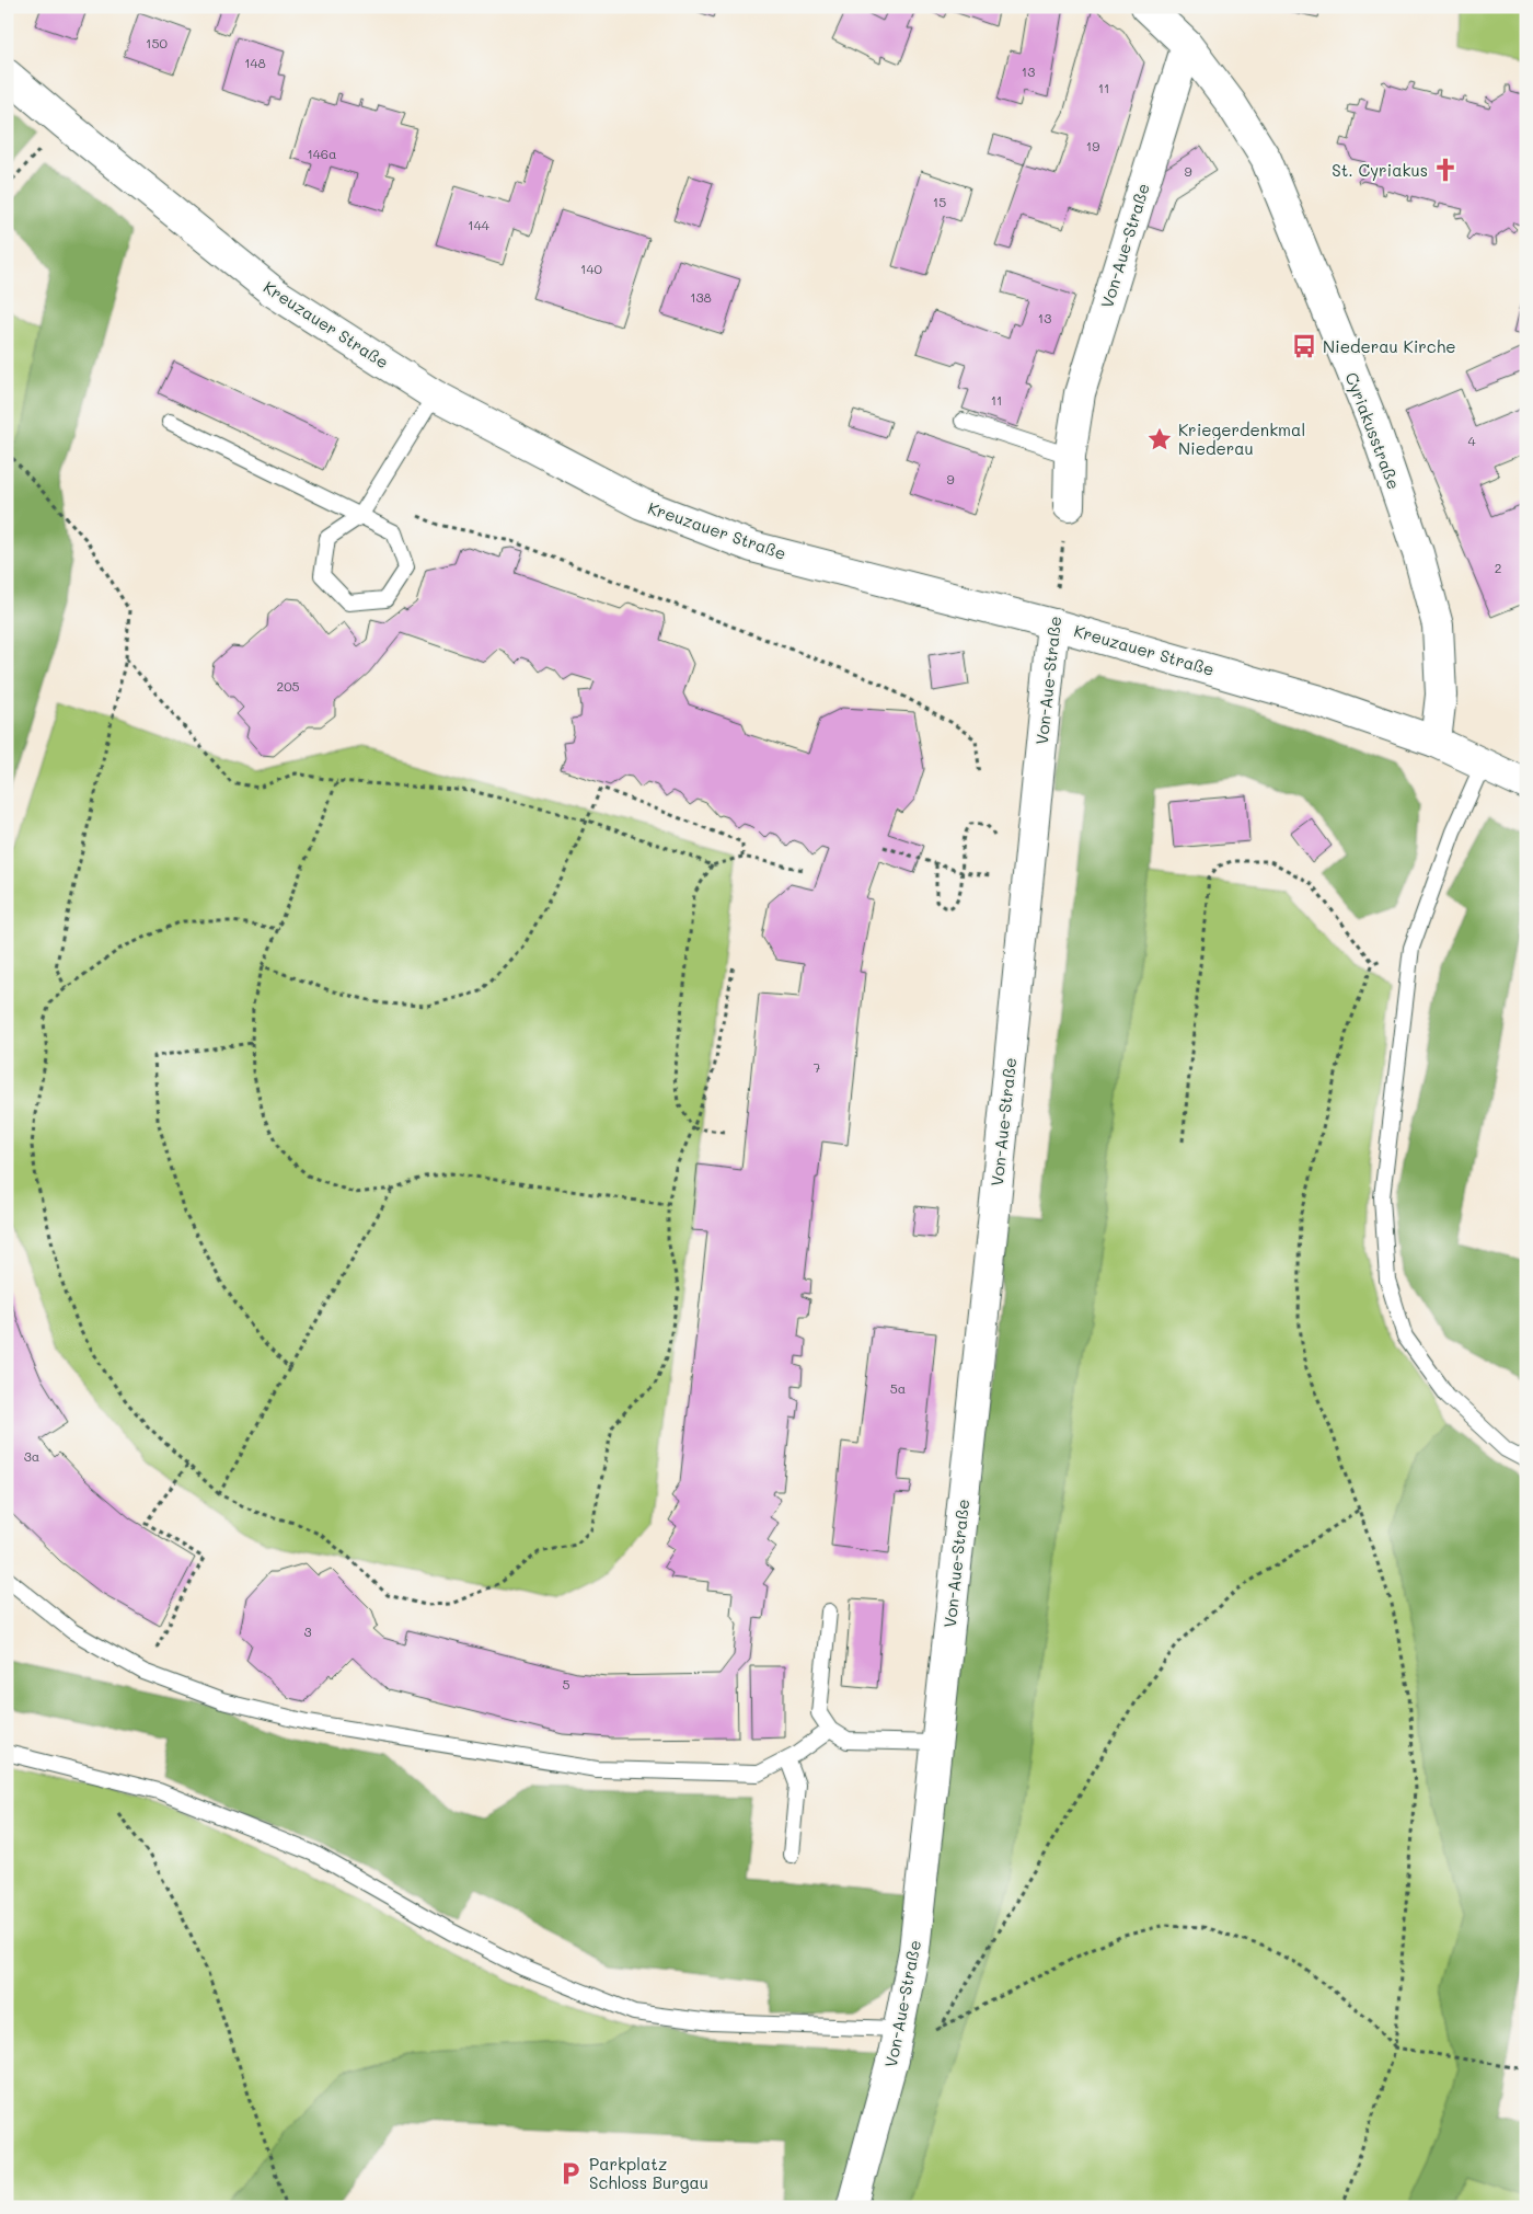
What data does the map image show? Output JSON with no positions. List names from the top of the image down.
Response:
{
  "streets": {
    "street": ["Von-Aue-Straße", "Kreuzauer Straße", "Cyriakusstraße"]
  },
  "crossings": [
    ["Von-Aue-Straße", "Kreuzauer Straße"],
    ["Von-Aue-Straße", "Cyriakusstraße"],
    ["Kreuzauer Straße", "Cyriakusstraße"]
  ],
  "places": {
    "church": ["St. Cyriakus"],
    "bus stop": ["Niederau Kirche"],
    "place": ["Kriegerdenkmal Niederau"],
    "parking": ["Parkplatz Schloss Burgau"]
  },
  "house_numbers": [
    "150",
    "148",
    "13",
    "11",
    "19",
    "146a",
    "9",
    "15",
    "144",
    "140",
    "138",
    "13",
    "11",
    "4",
    "9",
    "2",
    "205",
    "7",
    "5a",
    "3a",
    "3",
    "5"
  ]
}
